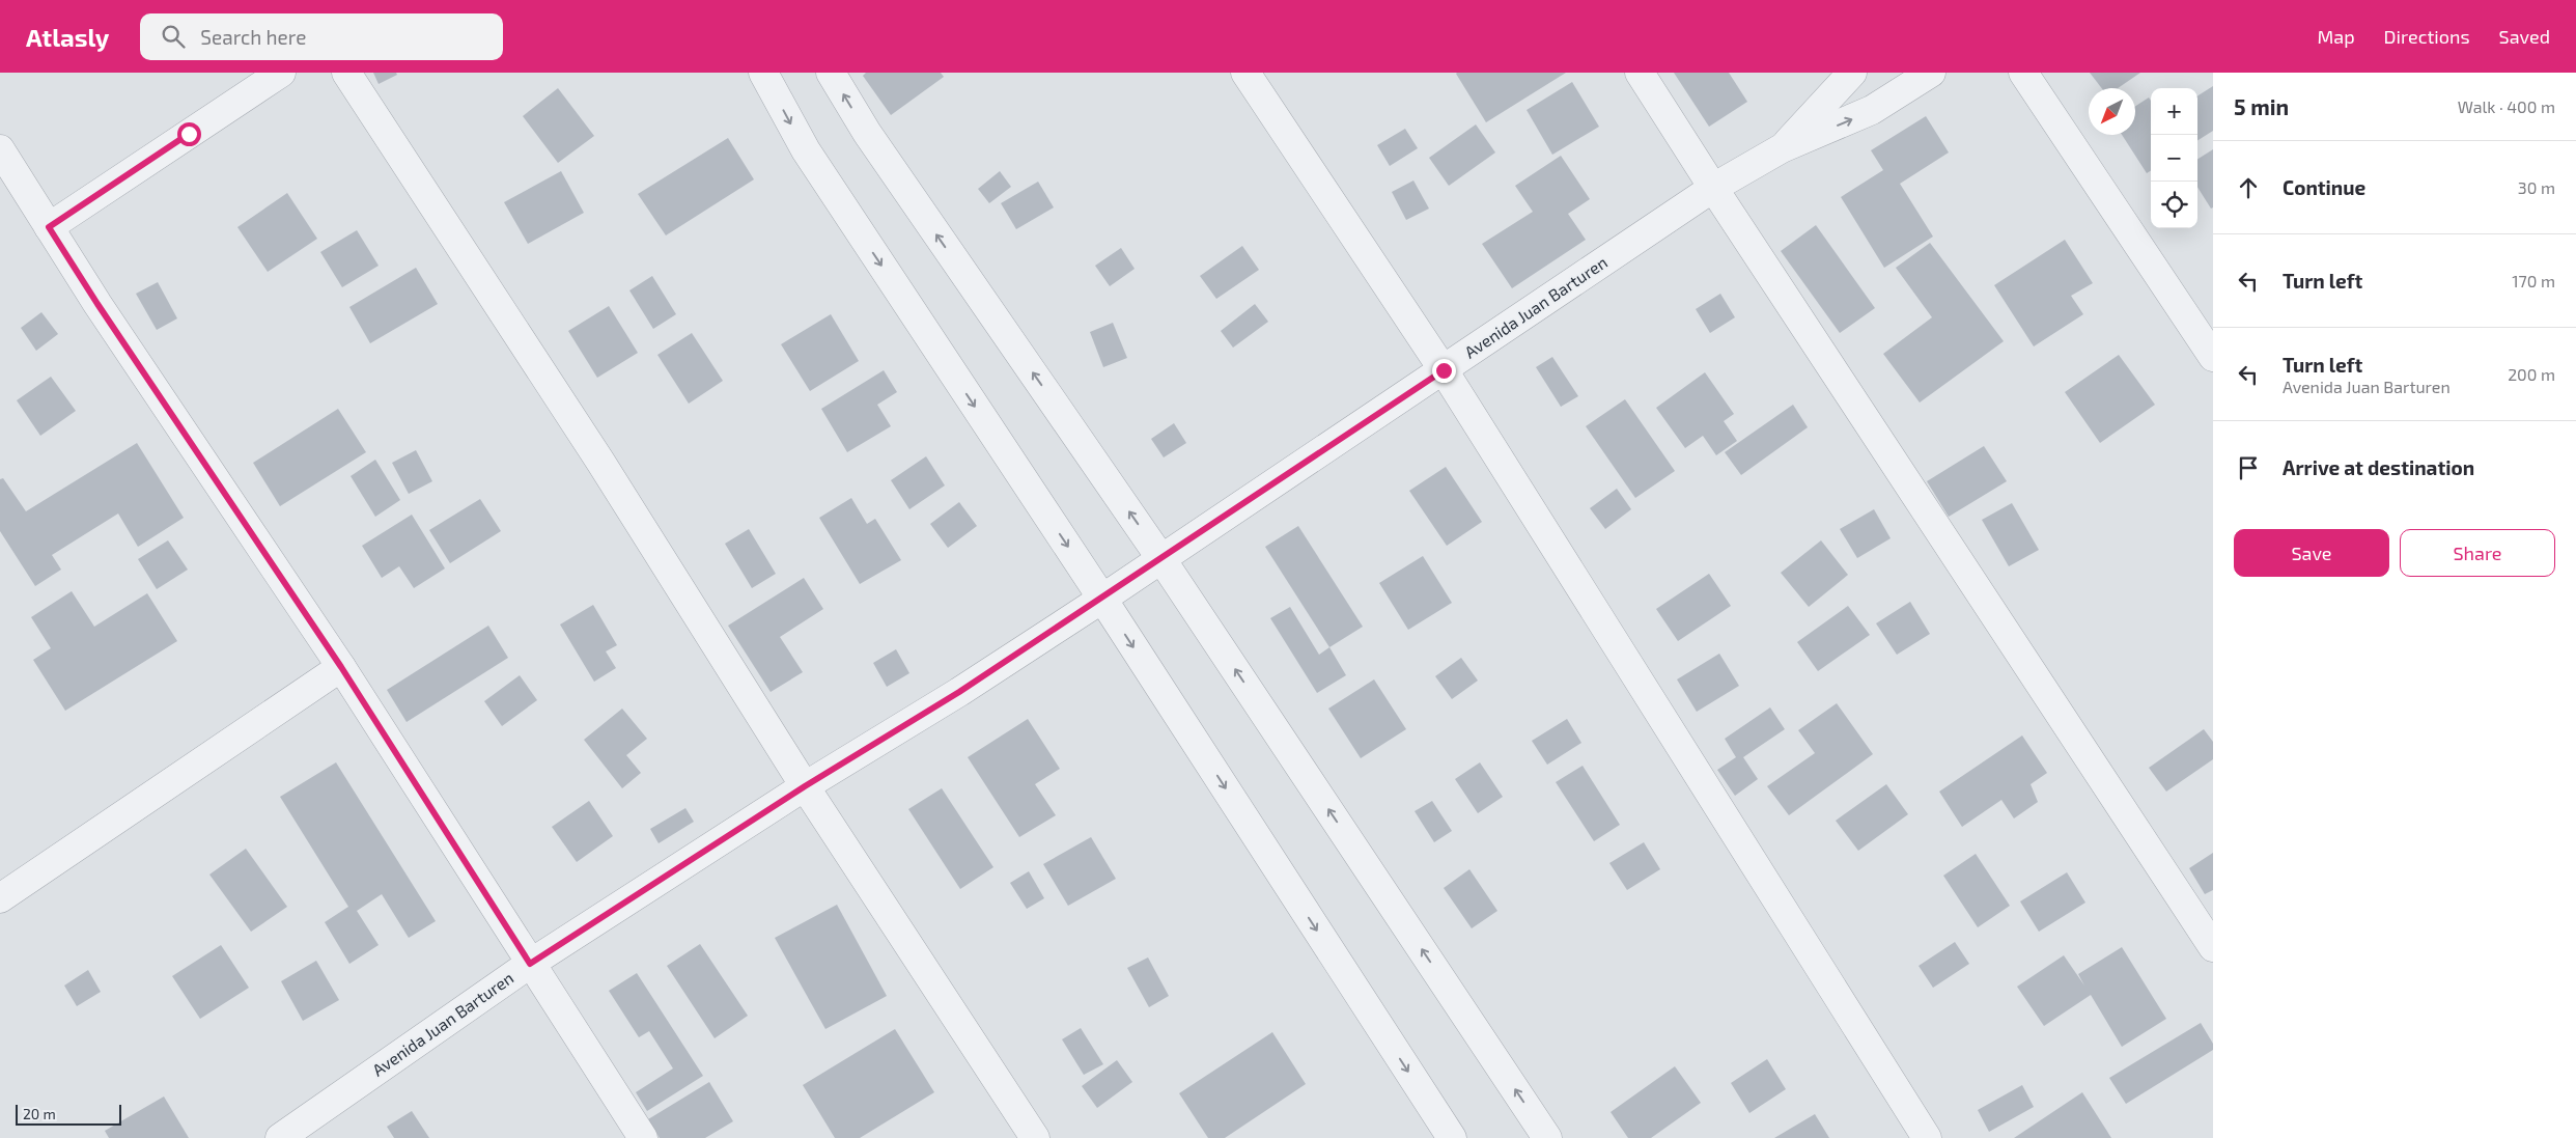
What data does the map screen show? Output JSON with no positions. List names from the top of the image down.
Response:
{
  "streets": {
    "street": ["Avenida Juan Barturen"]
  },
  "scale_bar": "20 m",
  "north": "bottom left",
  "page": {
    "header": "Atlasly",
    "search": "Search here",
    "nav": ["Map", "Directions", "Saved"],
    "heading": ["5 min", "Walk · 400 m"],
    "map_buttons": ["+", "−"],
    "list": [
      ["Continue", "30 m"],
      ["Turn left", "170 m"],
      ["Turn left", "Avenida Juan Barturen", "200 m"],
      "Arrive at destination"
    ],
    "buttons": ["Save", "Share"],
    "scale": "20 m"
  }
}
